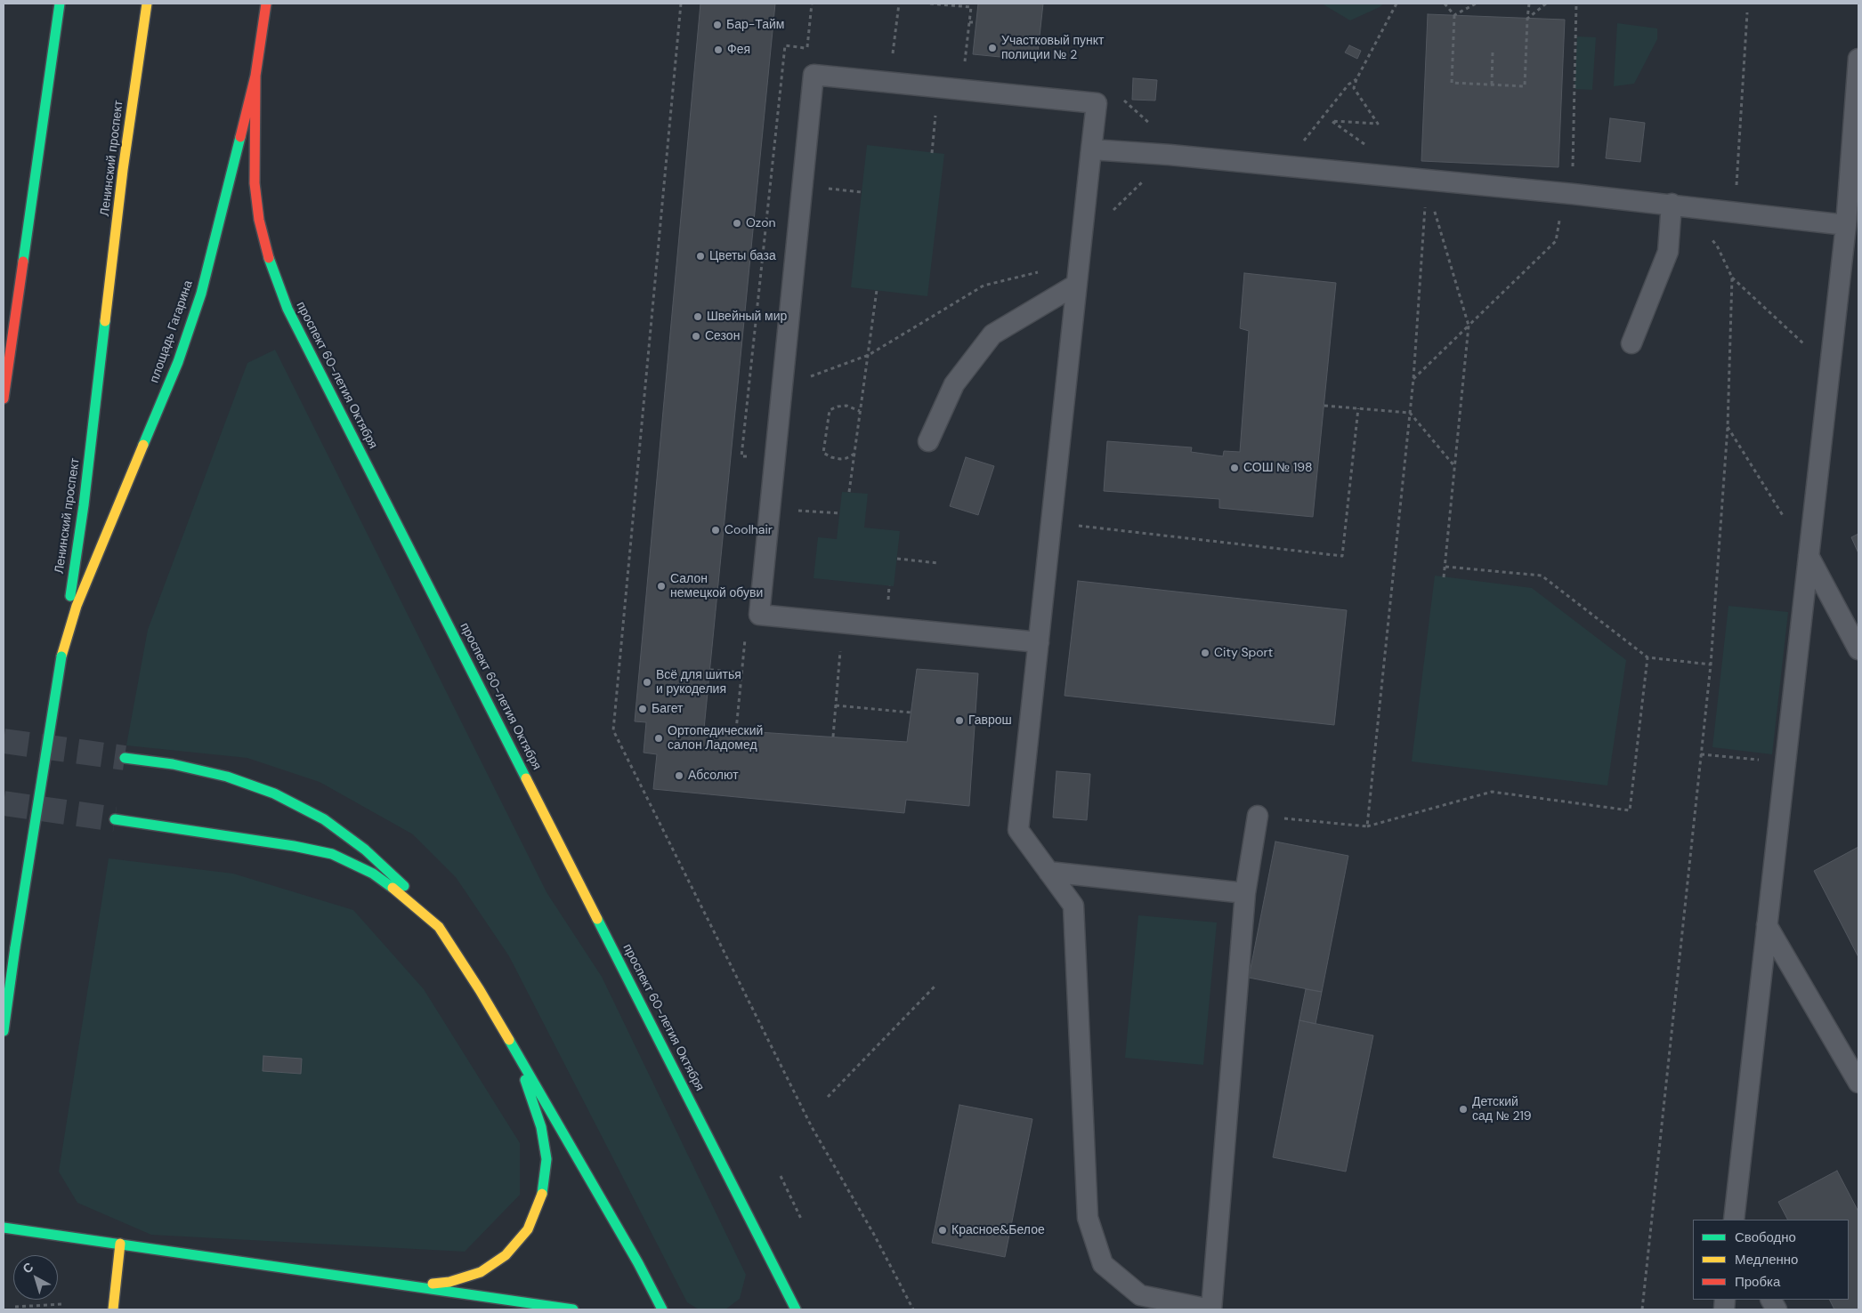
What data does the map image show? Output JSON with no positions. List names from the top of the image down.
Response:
{
  "streets": {
    "main road": ["Ленинский проспект", "площадь Гагарина", "проспект 60-летия Октября"]
  },
  "crossings": [
    ["Ленинский проспект", "площадь Гагарина"],
    ["площадь Гагарина", "проспект 60-летия Октября"]
  ],
  "places": [
    "Бар-Тайм",
    "Участковый пункт полиции № 2",
    "Фея",
    "Ozon",
    "Цветы база",
    "Швейный мир",
    "Сезон",
    "СОШ № 198",
    "Coolhair",
    "Салон немецкой обуви",
    "City Sport",
    "Всё для шитья и рукоделия",
    "Багет",
    "Гаврош",
    "Ортопедический салон Ладомед",
    "Абсолют",
    "Детский сад № 219",
    "Красное&Белое"
  ],
  "legend": ["Свободно", "Медленно", "Пробка"],
  "north": "top left"
}
